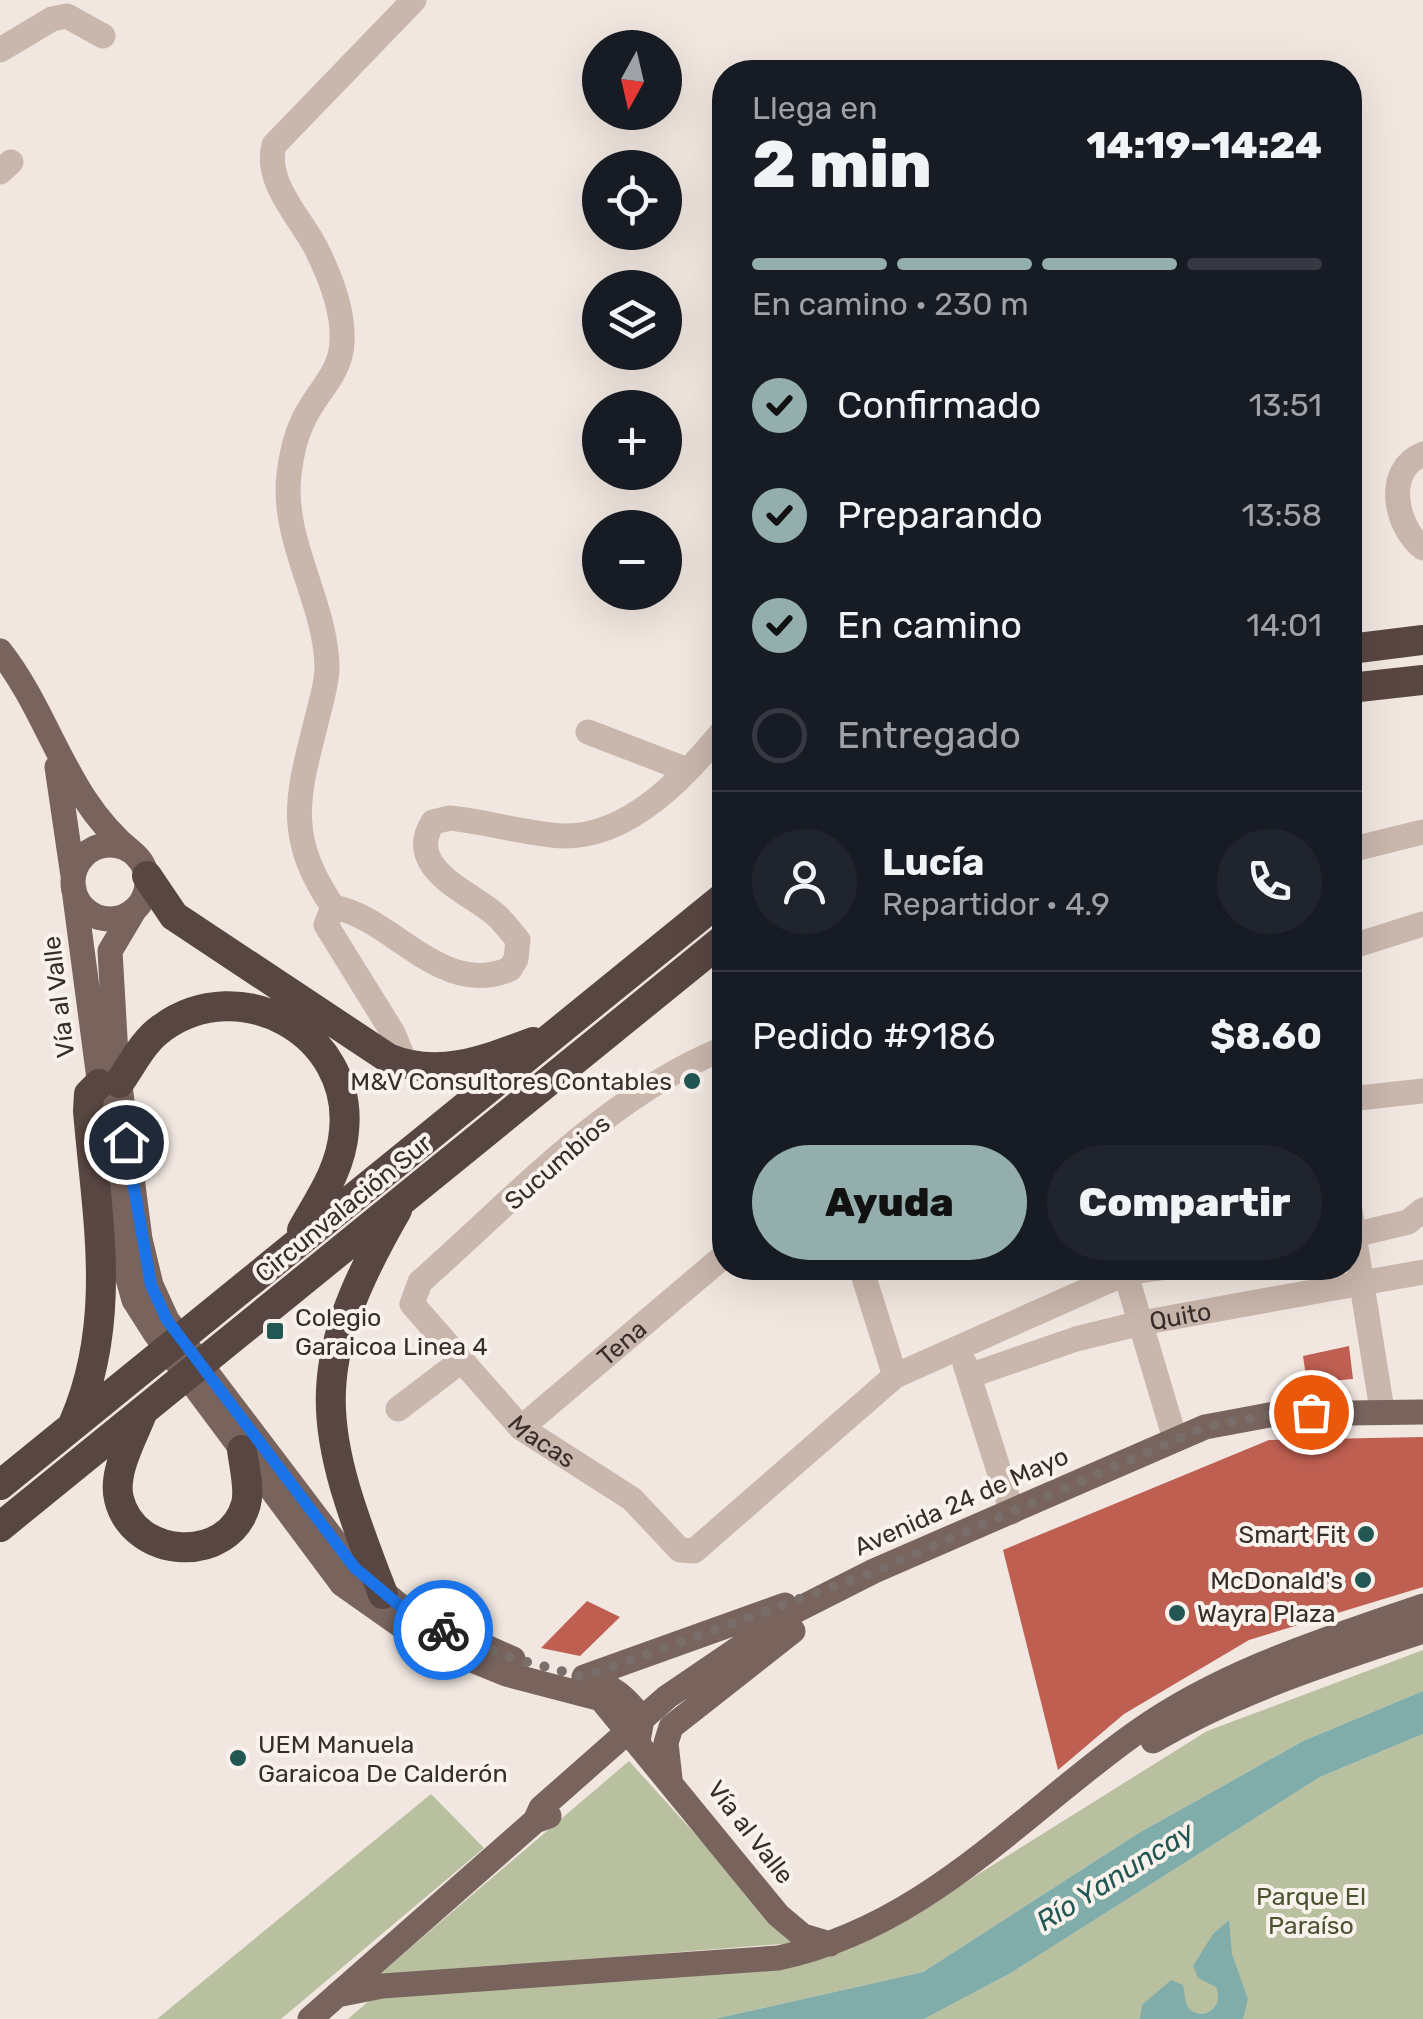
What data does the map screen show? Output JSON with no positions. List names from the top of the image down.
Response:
{
  "streets": {
    "highway": ["Circunvalación Sur"],
    "main road": ["Vía al Valle", "Avenida 24 de Mayo"],
    "street": [
      "Sucumbios",
      "Quito",
      "Tena",
      "Macas"
    ]
  },
  "crossings": [
    ["Vía al Valle", "Avenida 24 de Mayo"],
    ["Sucumbios", "Macas"],
    ["Quito", "Macas"],
    ["Tena", "Macas"]
  ],
  "water": ["Río Yanuncay"],
  "parks": ["Parque El Paraíso"],
  "places": {
    "other": [
      "M&V Consultores Contables",
      "Smart Fit",
      "McDonald's",
      "Wayra Plaza",
      "UEM Manuela Garaicoa De Calderón"
    ],
    "transit": ["Colegio Garaicoa Linea 4"]
  },
  "north": "bottom",
  "page": {
    "map_buttons": ["+", "−"],
    "heading": ["2 min", "Llega en", "14:19–14:24"],
    "panel": [
      "Lucía",
      "Repartidor · 4.9",
      "Pedido #9186",
      "$8.60"
    ],
    "bar": "En camino · 230 m",
    "list": [
      ["Confirmado", "13:51"],
      ["Preparando", "13:58"],
      ["En camino", "14:01"],
      "Entregado"
    ],
    "buttons": ["Ayuda", "Compartir"]
  }
}
